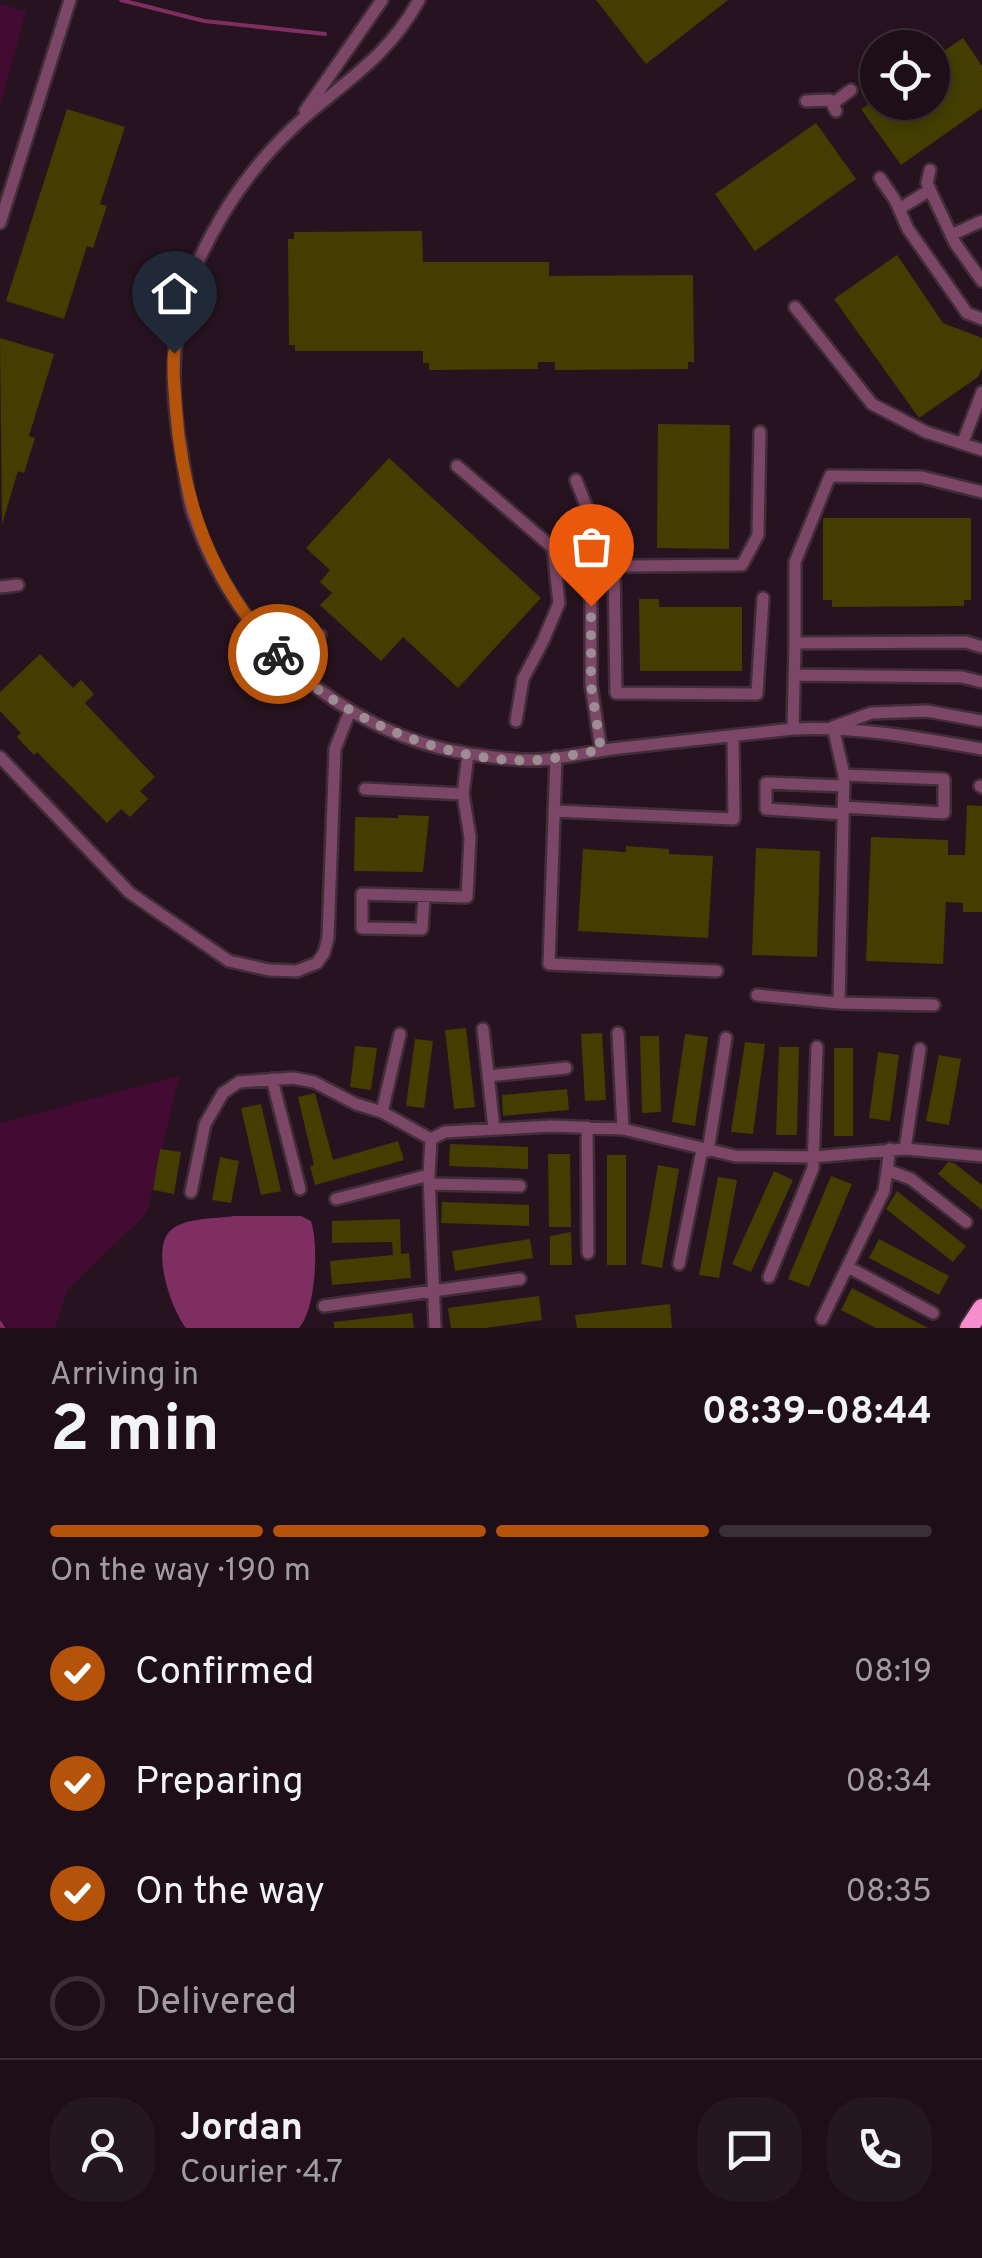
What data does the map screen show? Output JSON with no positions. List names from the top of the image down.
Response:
{
  "page": {
    "heading": ["2 min", "Arriving in", "08:39–08:44"],
    "panel": ["Jordan", "Courier · 4.7"],
    "bar": "On the way · 190 m",
    "list": [
      ["Confirmed", "08:19"],
      ["Preparing", "08:34"],
      ["On the way", "08:35"],
      "Delivered"
    ]
  }
}
